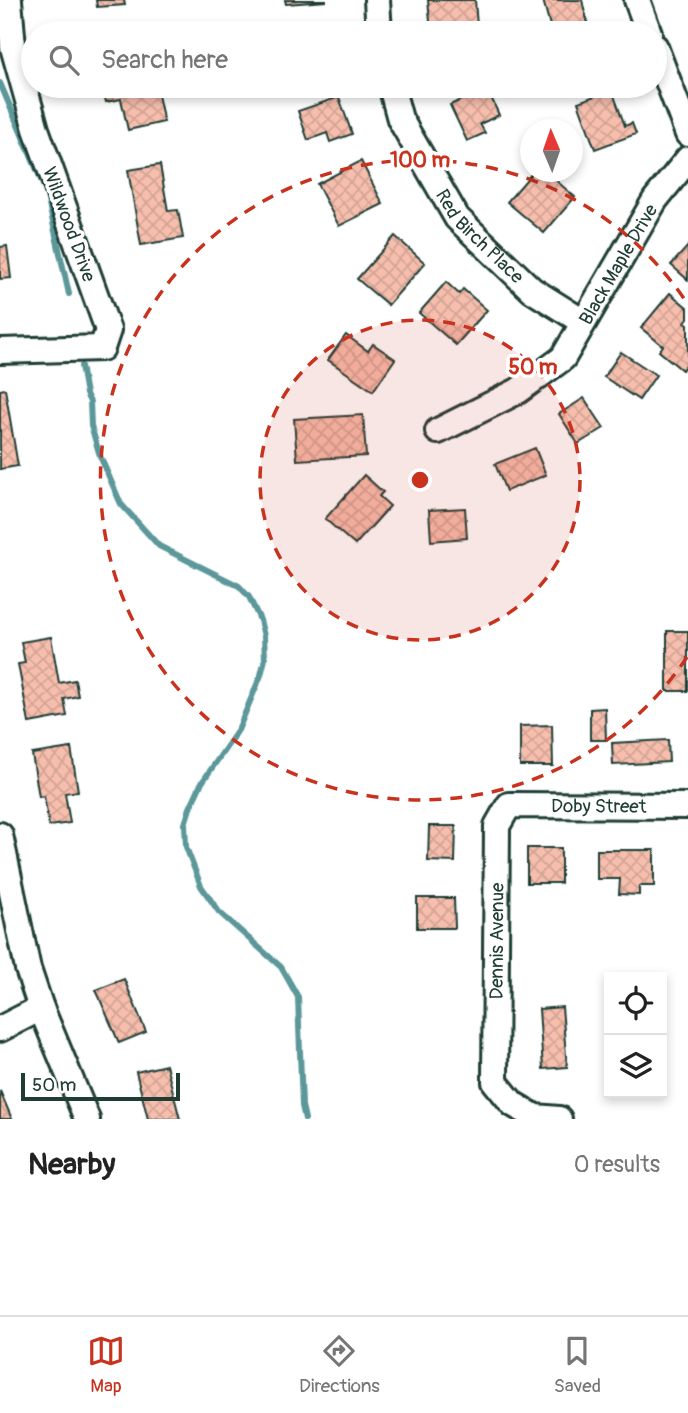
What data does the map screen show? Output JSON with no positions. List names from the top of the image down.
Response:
{
  "streets": {
    "street": [
      "Wildwood Drive",
      "Red Birch Place",
      "Black Maple Drive",
      "Doby Street",
      "Dennis Avenue"
    ]
  },
  "crossings": [
    ["Red Birch Place", "Black Maple Drive"],
    ["Doby Street", "Dennis Avenue"]
  ],
  "scale_bar": "50 m",
  "north": "top",
  "page": {
    "search": "Search here",
    "scale": "50 m",
    "heading": ["Nearby", "0 results"],
    "nav": ["Map", "Directions", "Saved"]
  },
  "rings": ["100 m", "50 m"]
}
